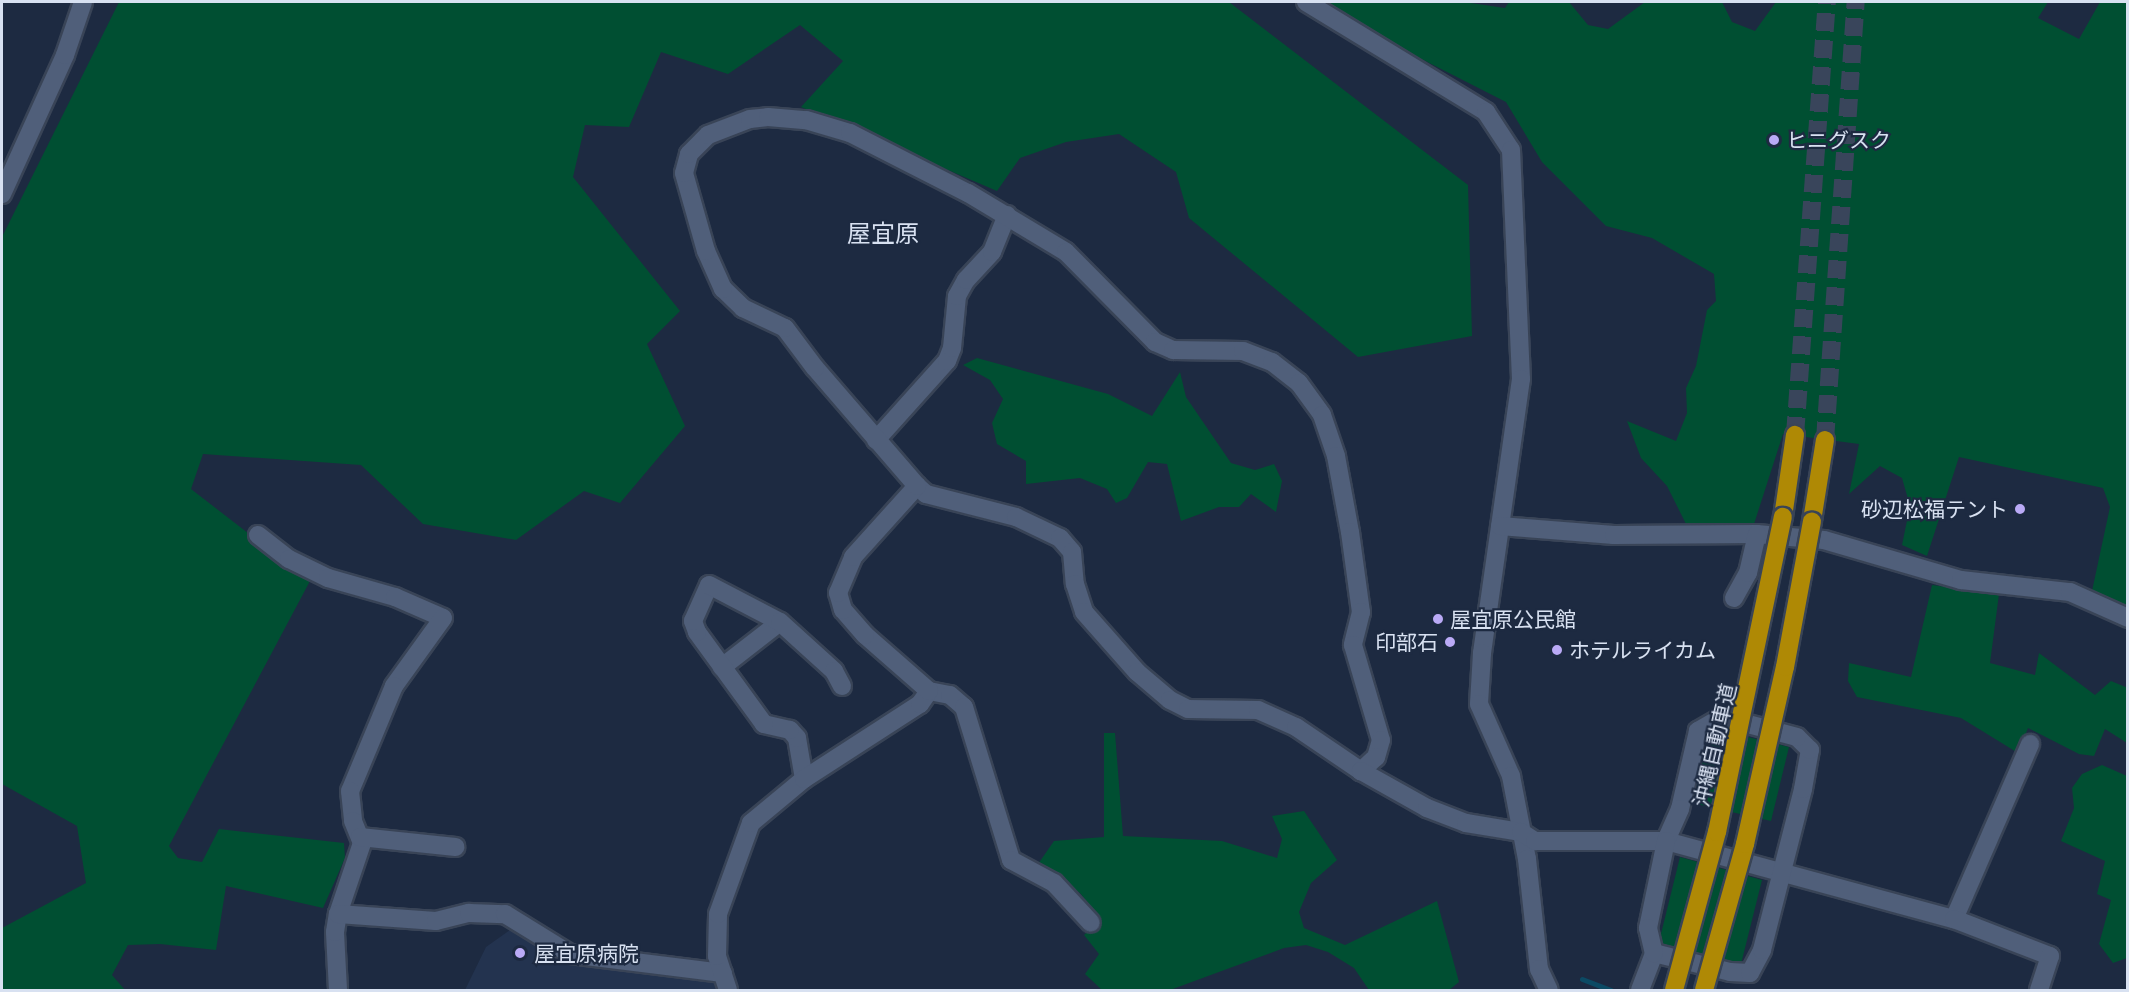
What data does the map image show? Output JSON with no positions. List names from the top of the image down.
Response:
{
  "streets": {
    "highway": ["沖縄自動車道"]
  },
  "districts": ["屋宜原"],
  "places": [
    "ヒニグスク",
    "砂辺松福テント",
    "屋宜原公民館",
    "印部石",
    "ホテルライカム",
    "屋宜原病院"
  ]
}
